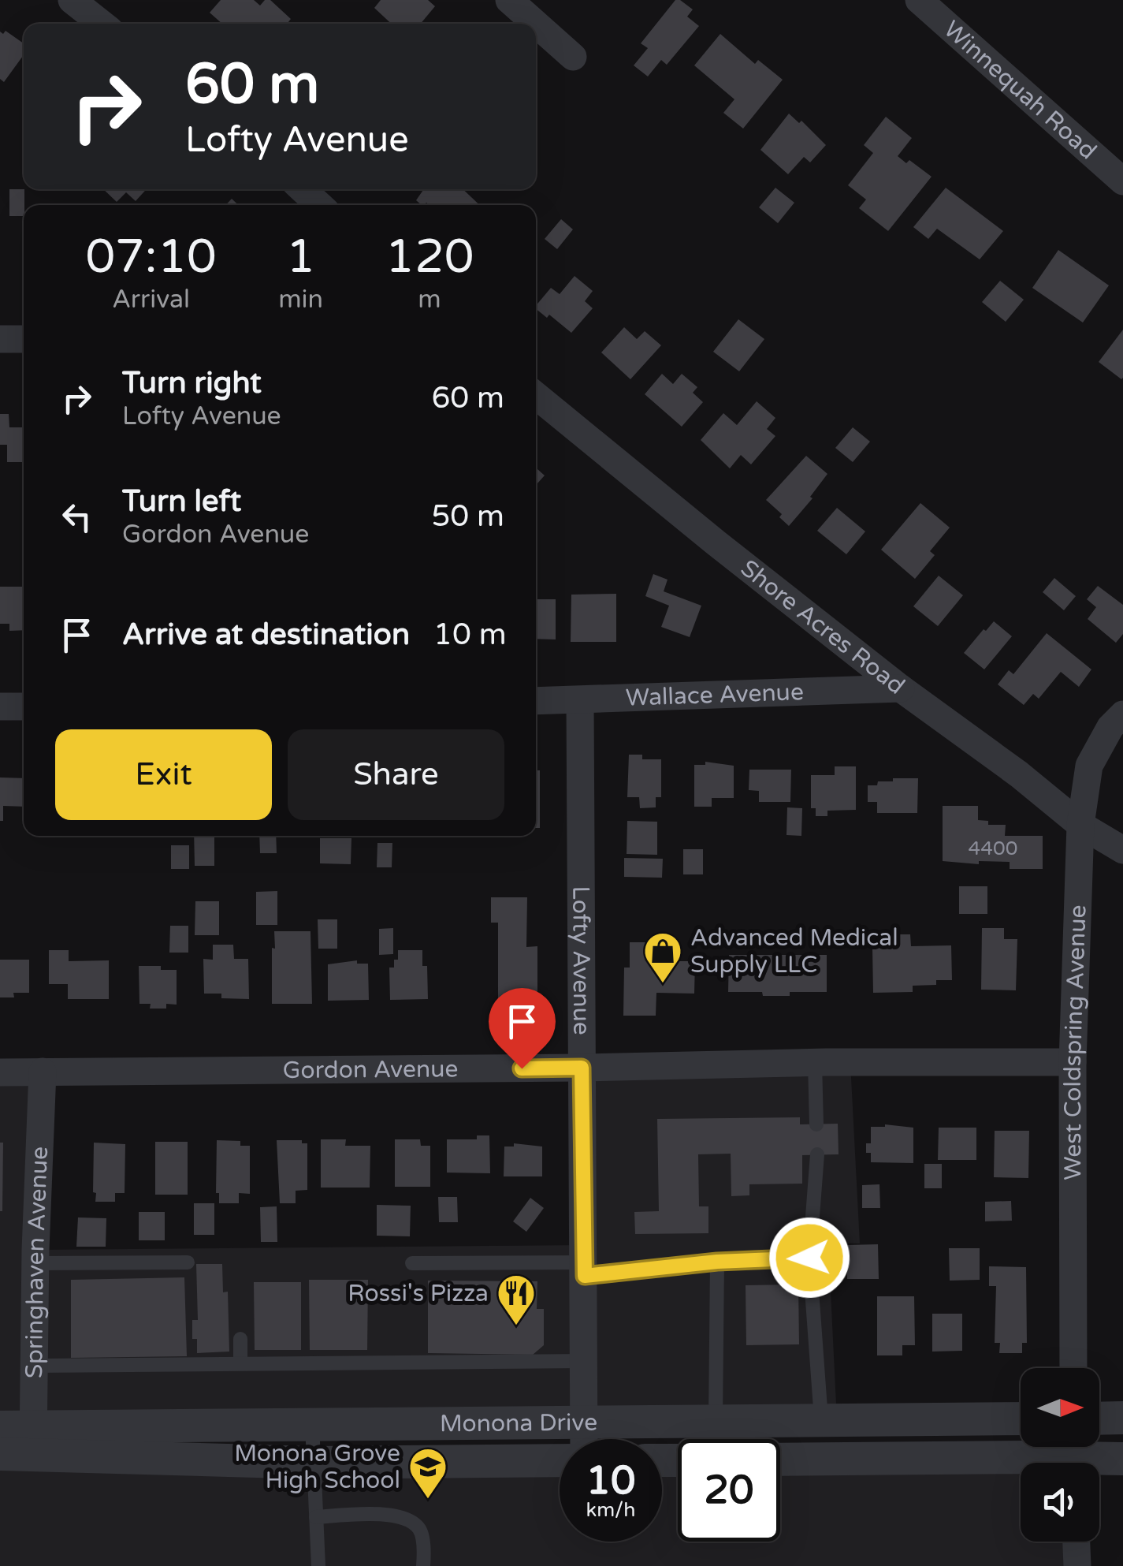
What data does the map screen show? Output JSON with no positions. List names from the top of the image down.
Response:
{
  "streets": {
    "street": [
      "Winnequah Road",
      "Shore Acres Road",
      "Wallace Avenue",
      "Lofty Avenue",
      "West Coldspring Avenue",
      "Gordon Avenue",
      "Springhaven Avenue",
      "Monona Drive"
    ]
  },
  "crossings": [
    ["Shore Acres Road", "Wallace Avenue"],
    ["Shore Acres Road", "West Coldspring Avenue"],
    ["Wallace Avenue", "Lofty Avenue"],
    ["Lofty Avenue", "Gordon Avenue"],
    ["Lofty Avenue", "Monona Drive"],
    ["West Coldspring Avenue", "Gordon Avenue"],
    ["Gordon Avenue", "Springhaven Avenue"],
    ["Springhaven Avenue", "Monona Drive"]
  ],
  "places": {
    "shop": ["Advanced Medical Supply LLC"],
    "restaurant": ["Rossi's Pizza"],
    "school or university": ["Monona Grove High School"]
  },
  "house_numbers": ["4400"],
  "north": "right",
  "page": {
    "turn": ["60 m", "Lofty Avenue"],
    "eta": [
      "07:10",
      "Arrival",
      "1",
      "min",
      "120",
      "m"
    ],
    "list": [
      {
        "name": "Turn right",
        "note": "Lofty Avenue",
        "value": "60 m"
      },
      {
        "name": "Turn left",
        "note": "Gordon Avenue",
        "value": "50 m"
      },
      {
        "name": "Arrive at destination",
        "value": "10 m"
      }
    ],
    "buttons": ["Exit", "Share"],
    "speed": "10 km/h",
    "limit": "20"
  }
}
